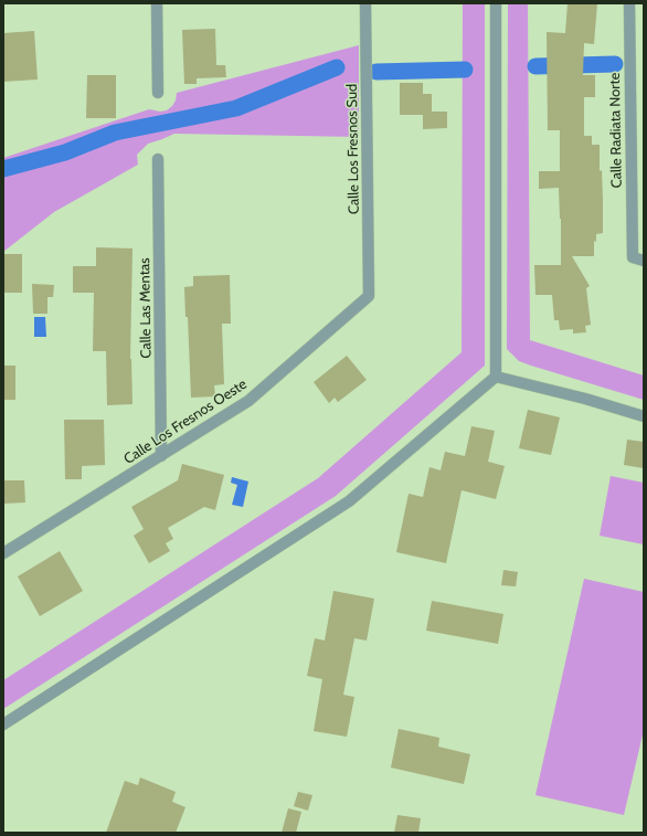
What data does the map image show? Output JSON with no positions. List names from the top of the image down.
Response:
{
  "streets": {
    "street": [
      "Calle Radiata Norte",
      "Calle Los Fresnos Sud",
      "Calle Las Mentas",
      "Calle Los Fresnos Oeste"
    ]
  },
  "crossings": [
    ["Calle Los Fresnos Sud", "Calle Los Fresnos Oeste"],
    ["Calle Las Mentas", "Calle Los Fresnos Oeste"]
  ]
}
